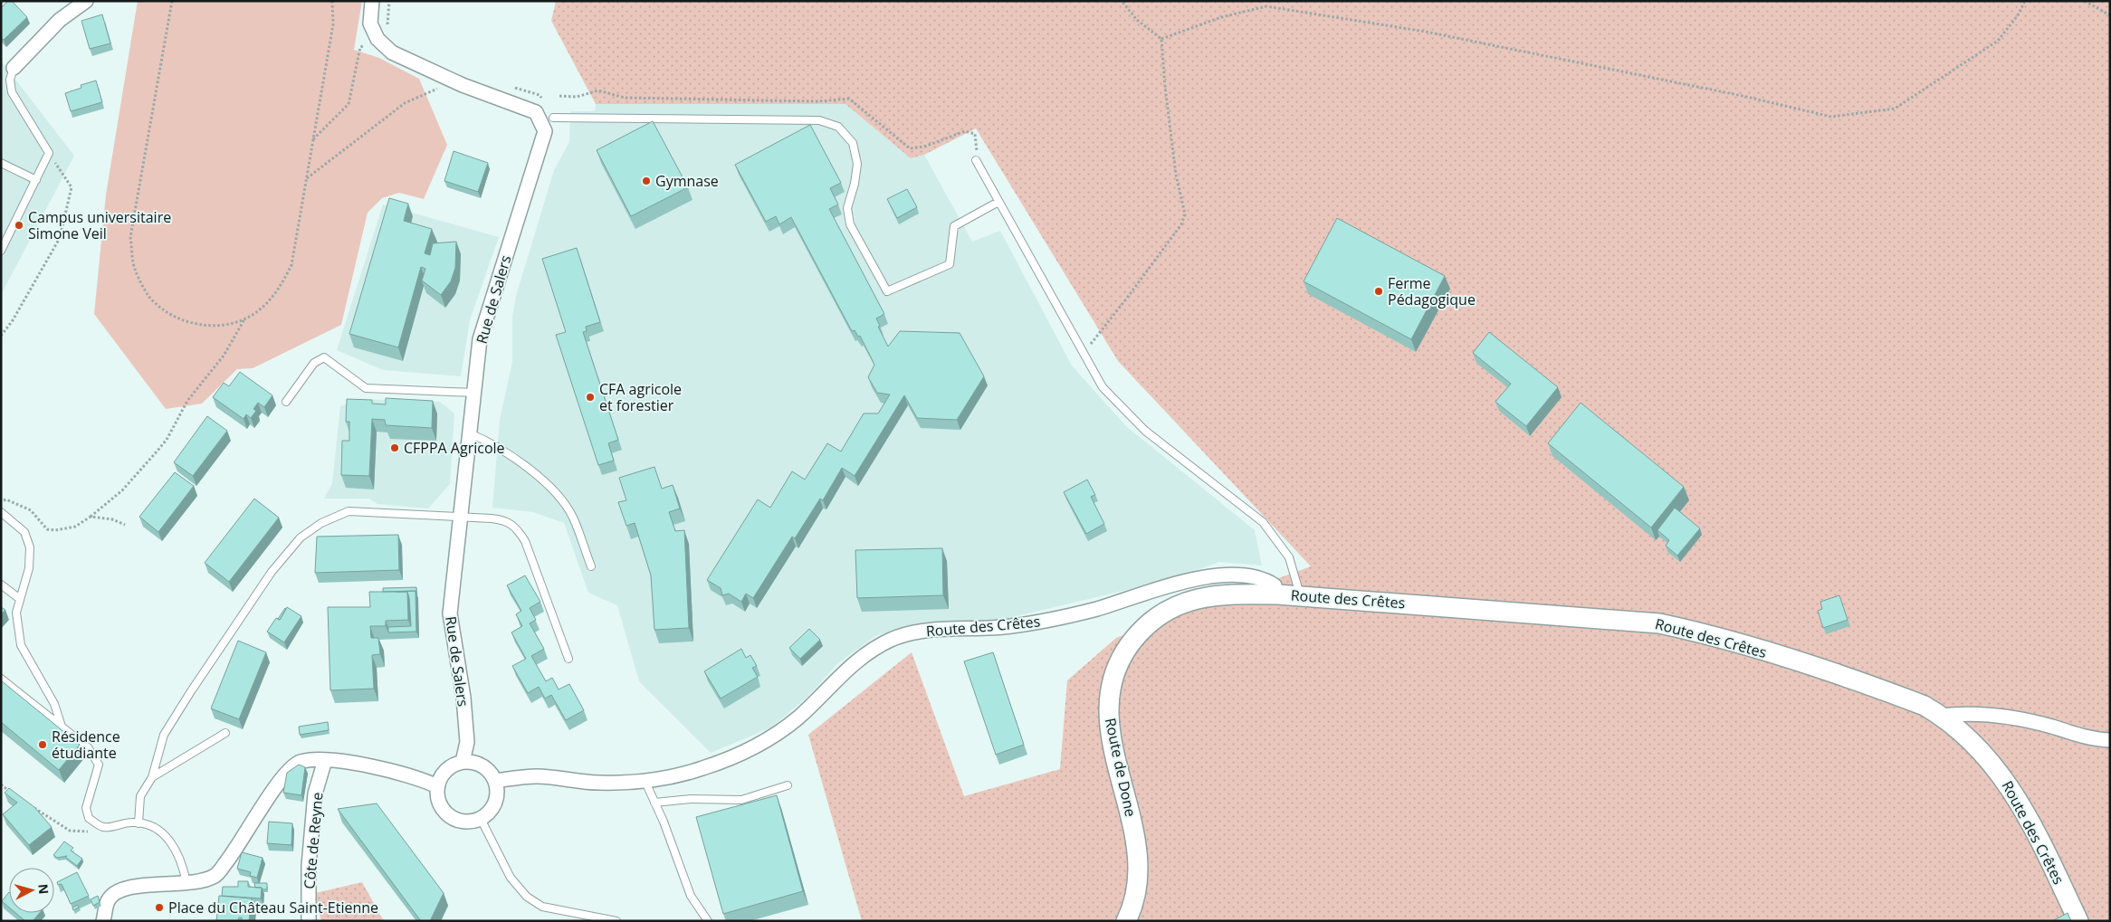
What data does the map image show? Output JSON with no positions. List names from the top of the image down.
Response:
{
  "streets": {
    "street": [
      "Rue de Salers",
      "Route des Crêtes",
      "Route de Done",
      "Côte de Reyne"
    ]
  },
  "crossings": [
    ["Rue de Salers", "Route des Crêtes"],
    ["Route des Crêtes", "Route de Done"]
  ],
  "places": [
    "Gymnase",
    "Campus universitaire Simone Veil",
    "Ferme Pédagogique",
    "CFA agricole et forestier",
    "CFPPA Agricole",
    "Résidence étudiante",
    "Place du Château Saint-Etienne"
  ],
  "north": "right"
}
